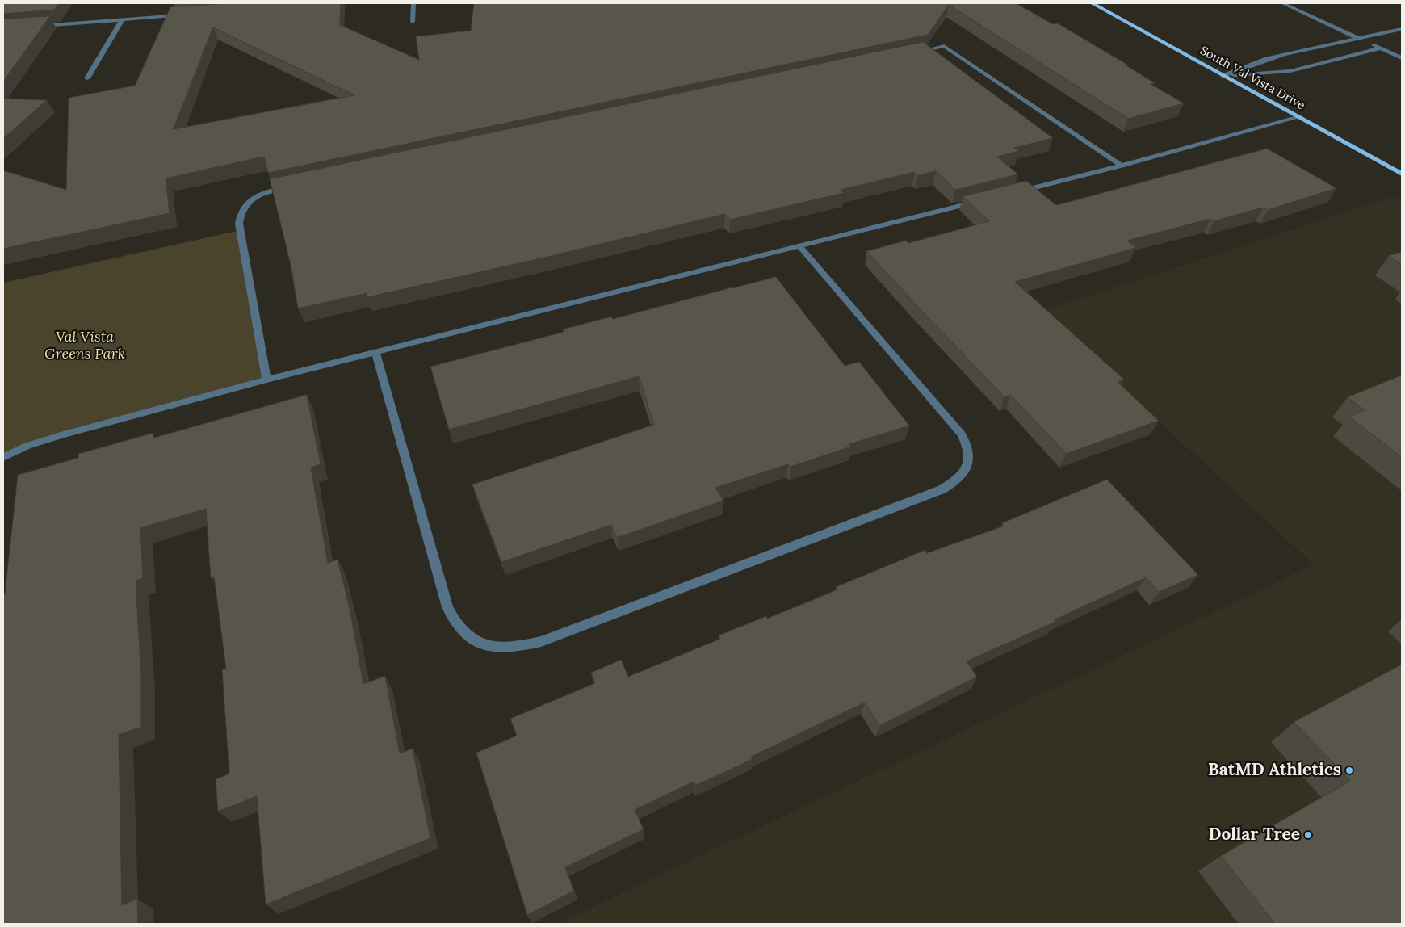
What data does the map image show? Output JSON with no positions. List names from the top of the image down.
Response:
{
  "streets": {
    "main road": ["South Val Vista Drive"]
  },
  "parks": ["Val Vista Greens Park"],
  "places": ["BatMD Athletics", "Dollar Tree"]
}
